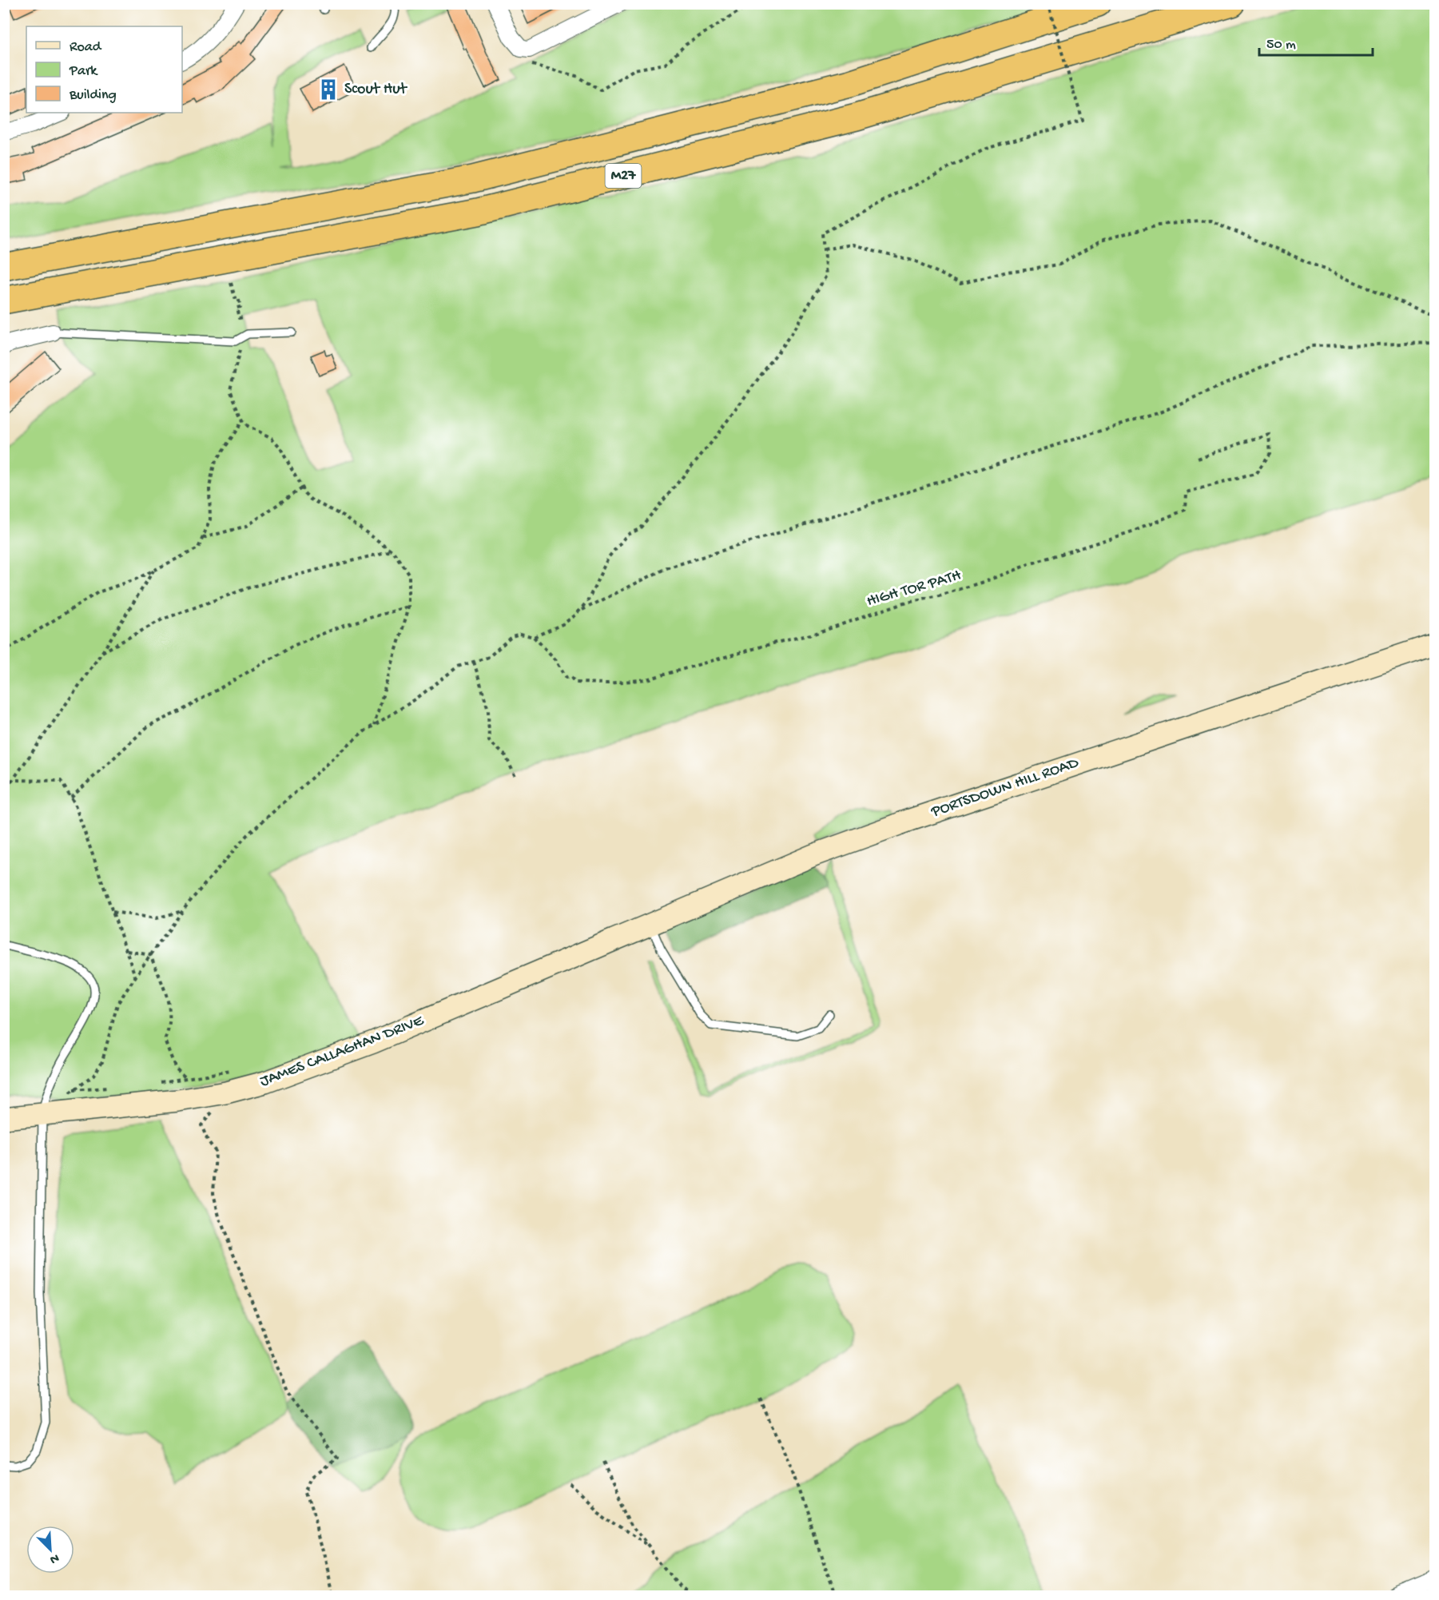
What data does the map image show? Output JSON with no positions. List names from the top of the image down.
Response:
{
  "streets": {
    "highway": ["M27"],
    "street": ["PORTSDOWN HILL ROAD", "JAMES CALLAGHAN DRIVE"],
    "path": ["HIGH TOR PATH"]
  },
  "crossings": [
    ["PORTSDOWN HILL ROAD", "JAMES CALLAGHAN DRIVE"]
  ],
  "places": {
    "building": ["Scout Hut"]
  },
  "legend": ["Road", "Park", "Building"],
  "scale_bar": "50 m",
  "north": "bottom right"
}
